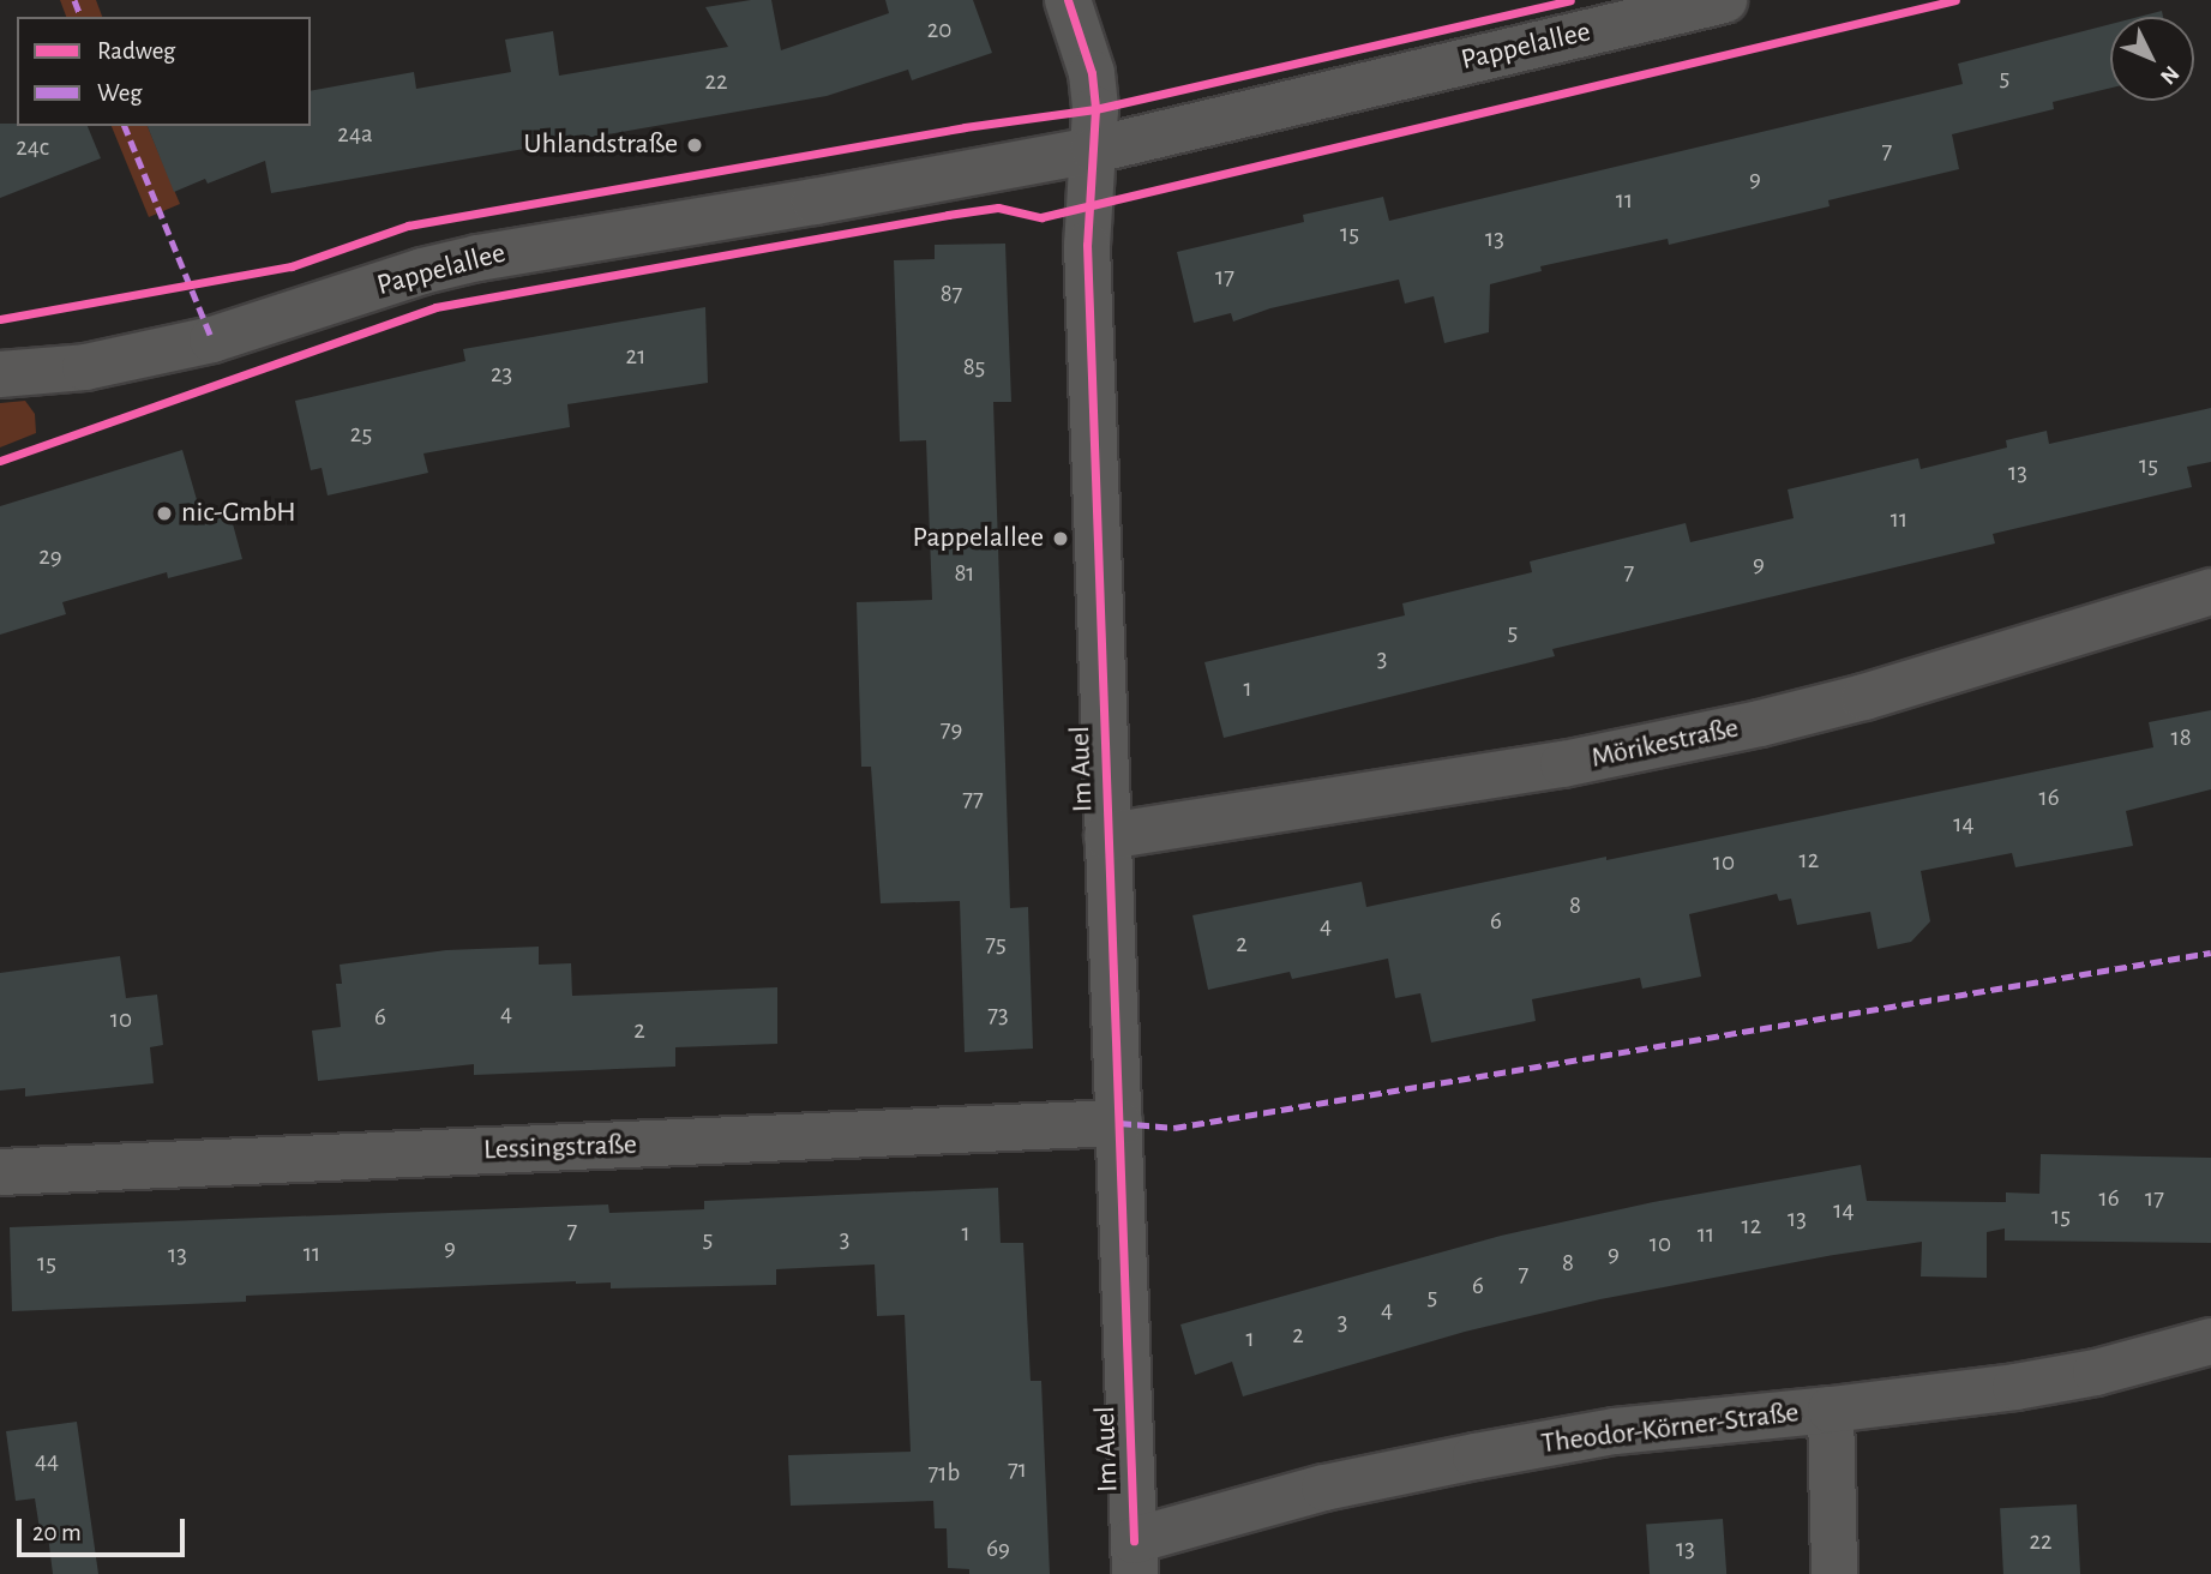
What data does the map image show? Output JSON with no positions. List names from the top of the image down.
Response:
{
  "streets": {
    "street": [
      "Pappelallee",
      "Mörikestraße",
      "Im Auel",
      "Lessingstraße",
      "Theodor-Körner-Straße"
    ]
  },
  "crossings": [
    ["Pappelallee", "Im Auel"],
    ["Mörikestraße", "Im Auel"],
    ["Im Auel", "Lessingstraße"],
    ["Im Auel", "Theodor-Körner-Straße"]
  ],
  "places": ["Uhlandstraße", "nic-GmbH", "Pappelallee"],
  "house_numbers": [
    "20",
    "5",
    "22",
    "24a",
    "24c",
    "7",
    "9",
    "11",
    "15",
    "13",
    "17",
    "87",
    "21",
    "85",
    "23",
    "25",
    "15",
    "13",
    "11",
    "29",
    "9",
    "7",
    "81",
    "5",
    "3",
    "1",
    "79",
    "18",
    "16",
    "77",
    "14",
    "12",
    "10",
    "8",
    "6",
    "4",
    "75",
    "2",
    "4",
    "73",
    "6",
    "10",
    "2",
    "16",
    "17",
    "14",
    "15",
    "13",
    "12",
    "7",
    "1",
    "11",
    "5",
    "3",
    "10",
    "9",
    "11",
    "9",
    "13",
    "15",
    "8",
    "7",
    "6",
    "5",
    "4",
    "3",
    "2",
    "1",
    "44",
    "71",
    "71b",
    "22",
    "69",
    "13"
  ],
  "legend": ["Radweg", "Weg"],
  "scale_bar": "20 m",
  "north": "bottom right"
}
